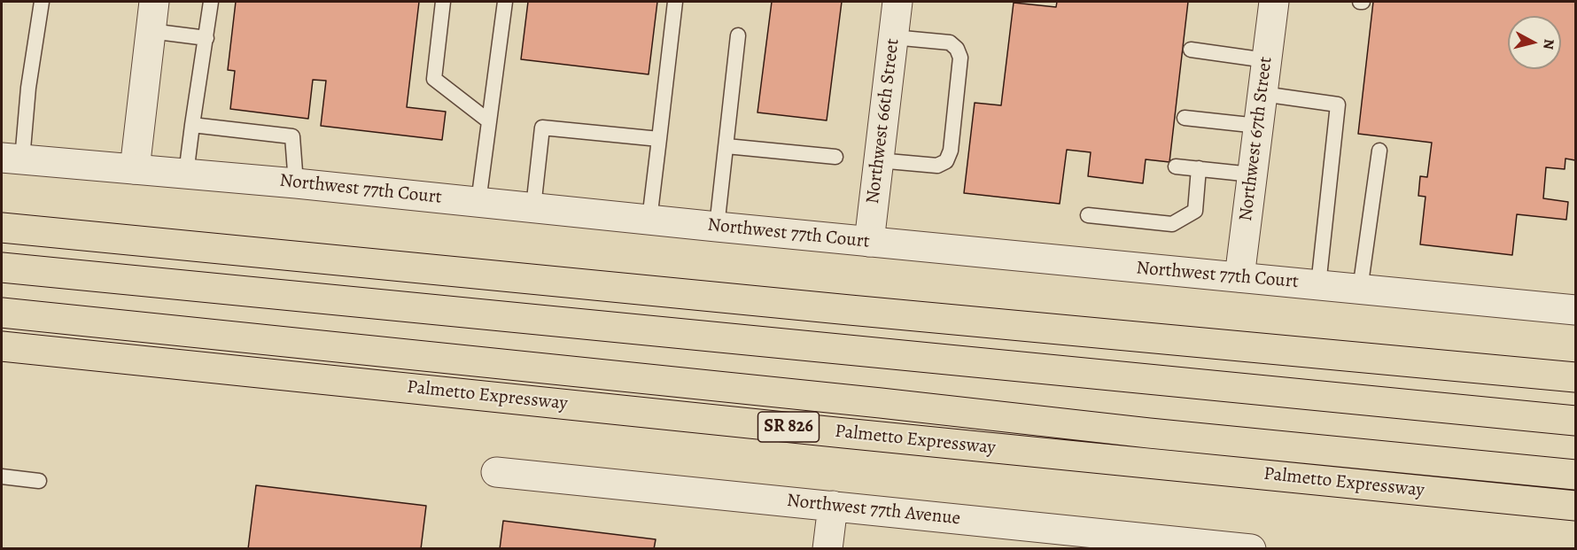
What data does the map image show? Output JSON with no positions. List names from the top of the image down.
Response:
{
  "streets": {
    "highway": ["Palmetto Expressway", "SR 826"],
    "street": [
      "Northwest 66th Street",
      "Northwest 67th Street",
      "Northwest 77th Court",
      "Northwest 77th Avenue"
    ]
  },
  "crossings": [
    ["Northwest 66th Street", "Northwest 77th Court"],
    ["Northwest 67th Street", "Northwest 77th Court"]
  ],
  "north": "right"
}
